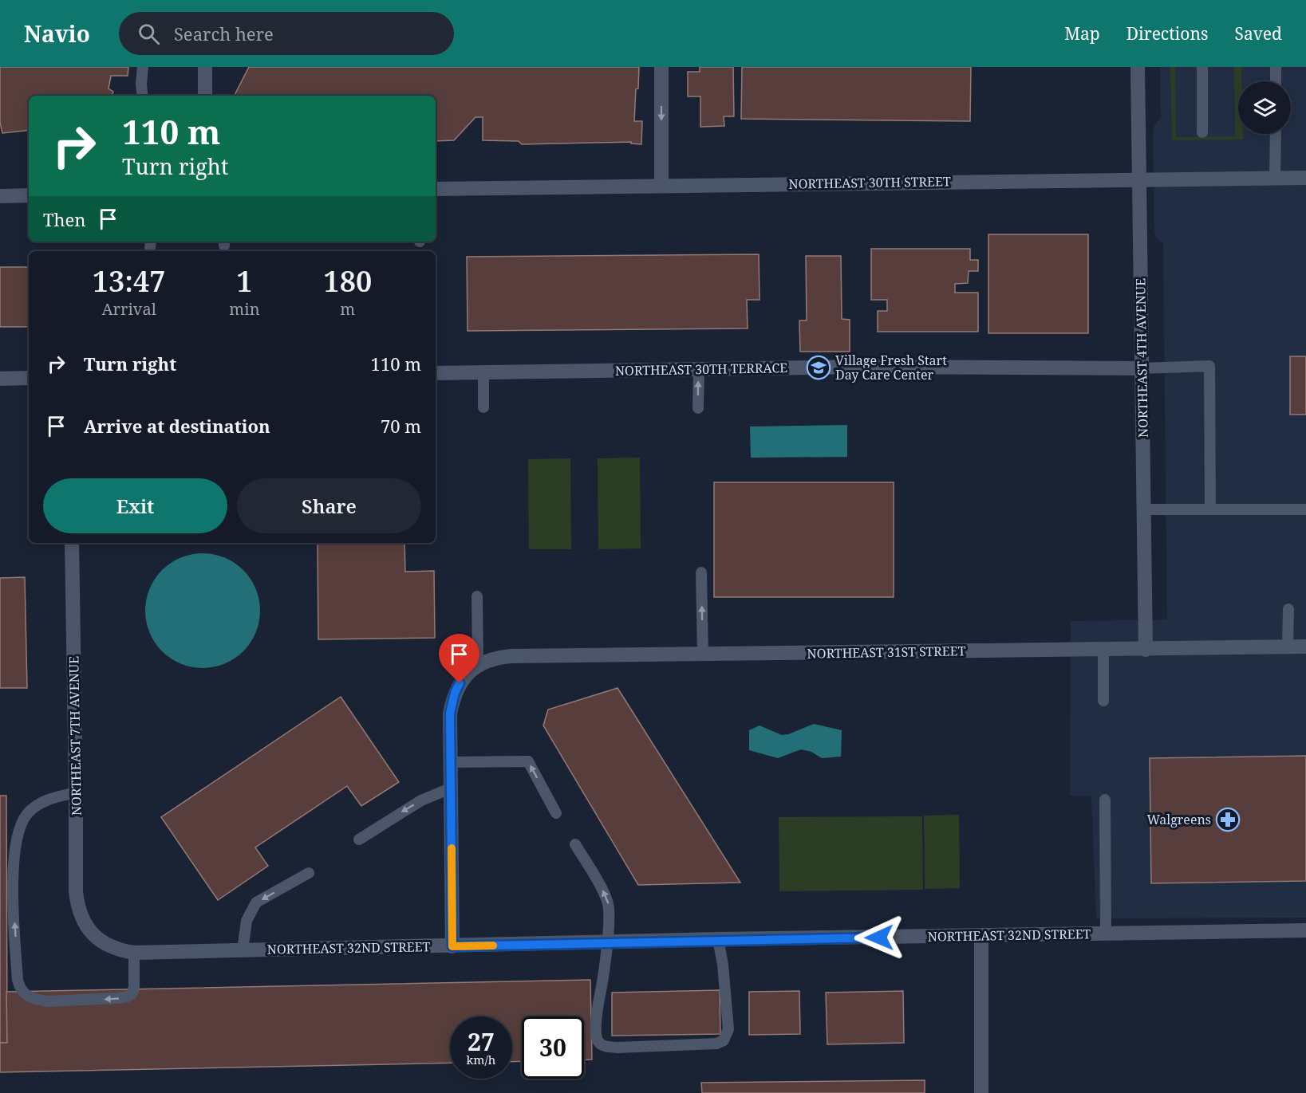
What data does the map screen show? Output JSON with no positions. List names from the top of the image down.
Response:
{
  "streets": {
    "street": [
      "NORTHEAST 30TH STREET",
      "NORTHEAST 4TH AVENUE",
      "NORTHEAST 30TH TERRACE",
      "NORTHEAST 31ST STREET",
      "NORTHEAST 7TH AVENUE",
      "NORTHEAST 32ND STREET"
    ]
  },
  "crossings": [
    ["NORTHEAST 30TH STREET", "NORTHEAST 4TH AVENUE"],
    ["NORTHEAST 4TH AVENUE", "NORTHEAST 30TH TERRACE"],
    ["NORTHEAST 4TH AVENUE", "NORTHEAST 31ST STREET"],
    ["NORTHEAST 7TH AVENUE", "NORTHEAST 32ND STREET"]
  ],
  "places": {
    "school or university": ["Village Fresh Start Day Care Center"],
    "pharmacy": ["Walgreens"]
  },
  "page": {
    "header": "Navio",
    "search": "Search here",
    "nav": ["Map", "Directions", "Saved"],
    "turn": ["110 m", "Turn right"],
    "then": "Then",
    "eta": [
      "13:47",
      "Arrival",
      "1",
      "min",
      "180",
      "m"
    ],
    "list": [
      {
        "name": "Turn right",
        "value": "110 m"
      },
      {
        "name": "Arrive at destination",
        "value": "70 m"
      }
    ],
    "buttons": ["Exit", "Share"],
    "speed": "27 km/h",
    "limit": "30"
  }
}
